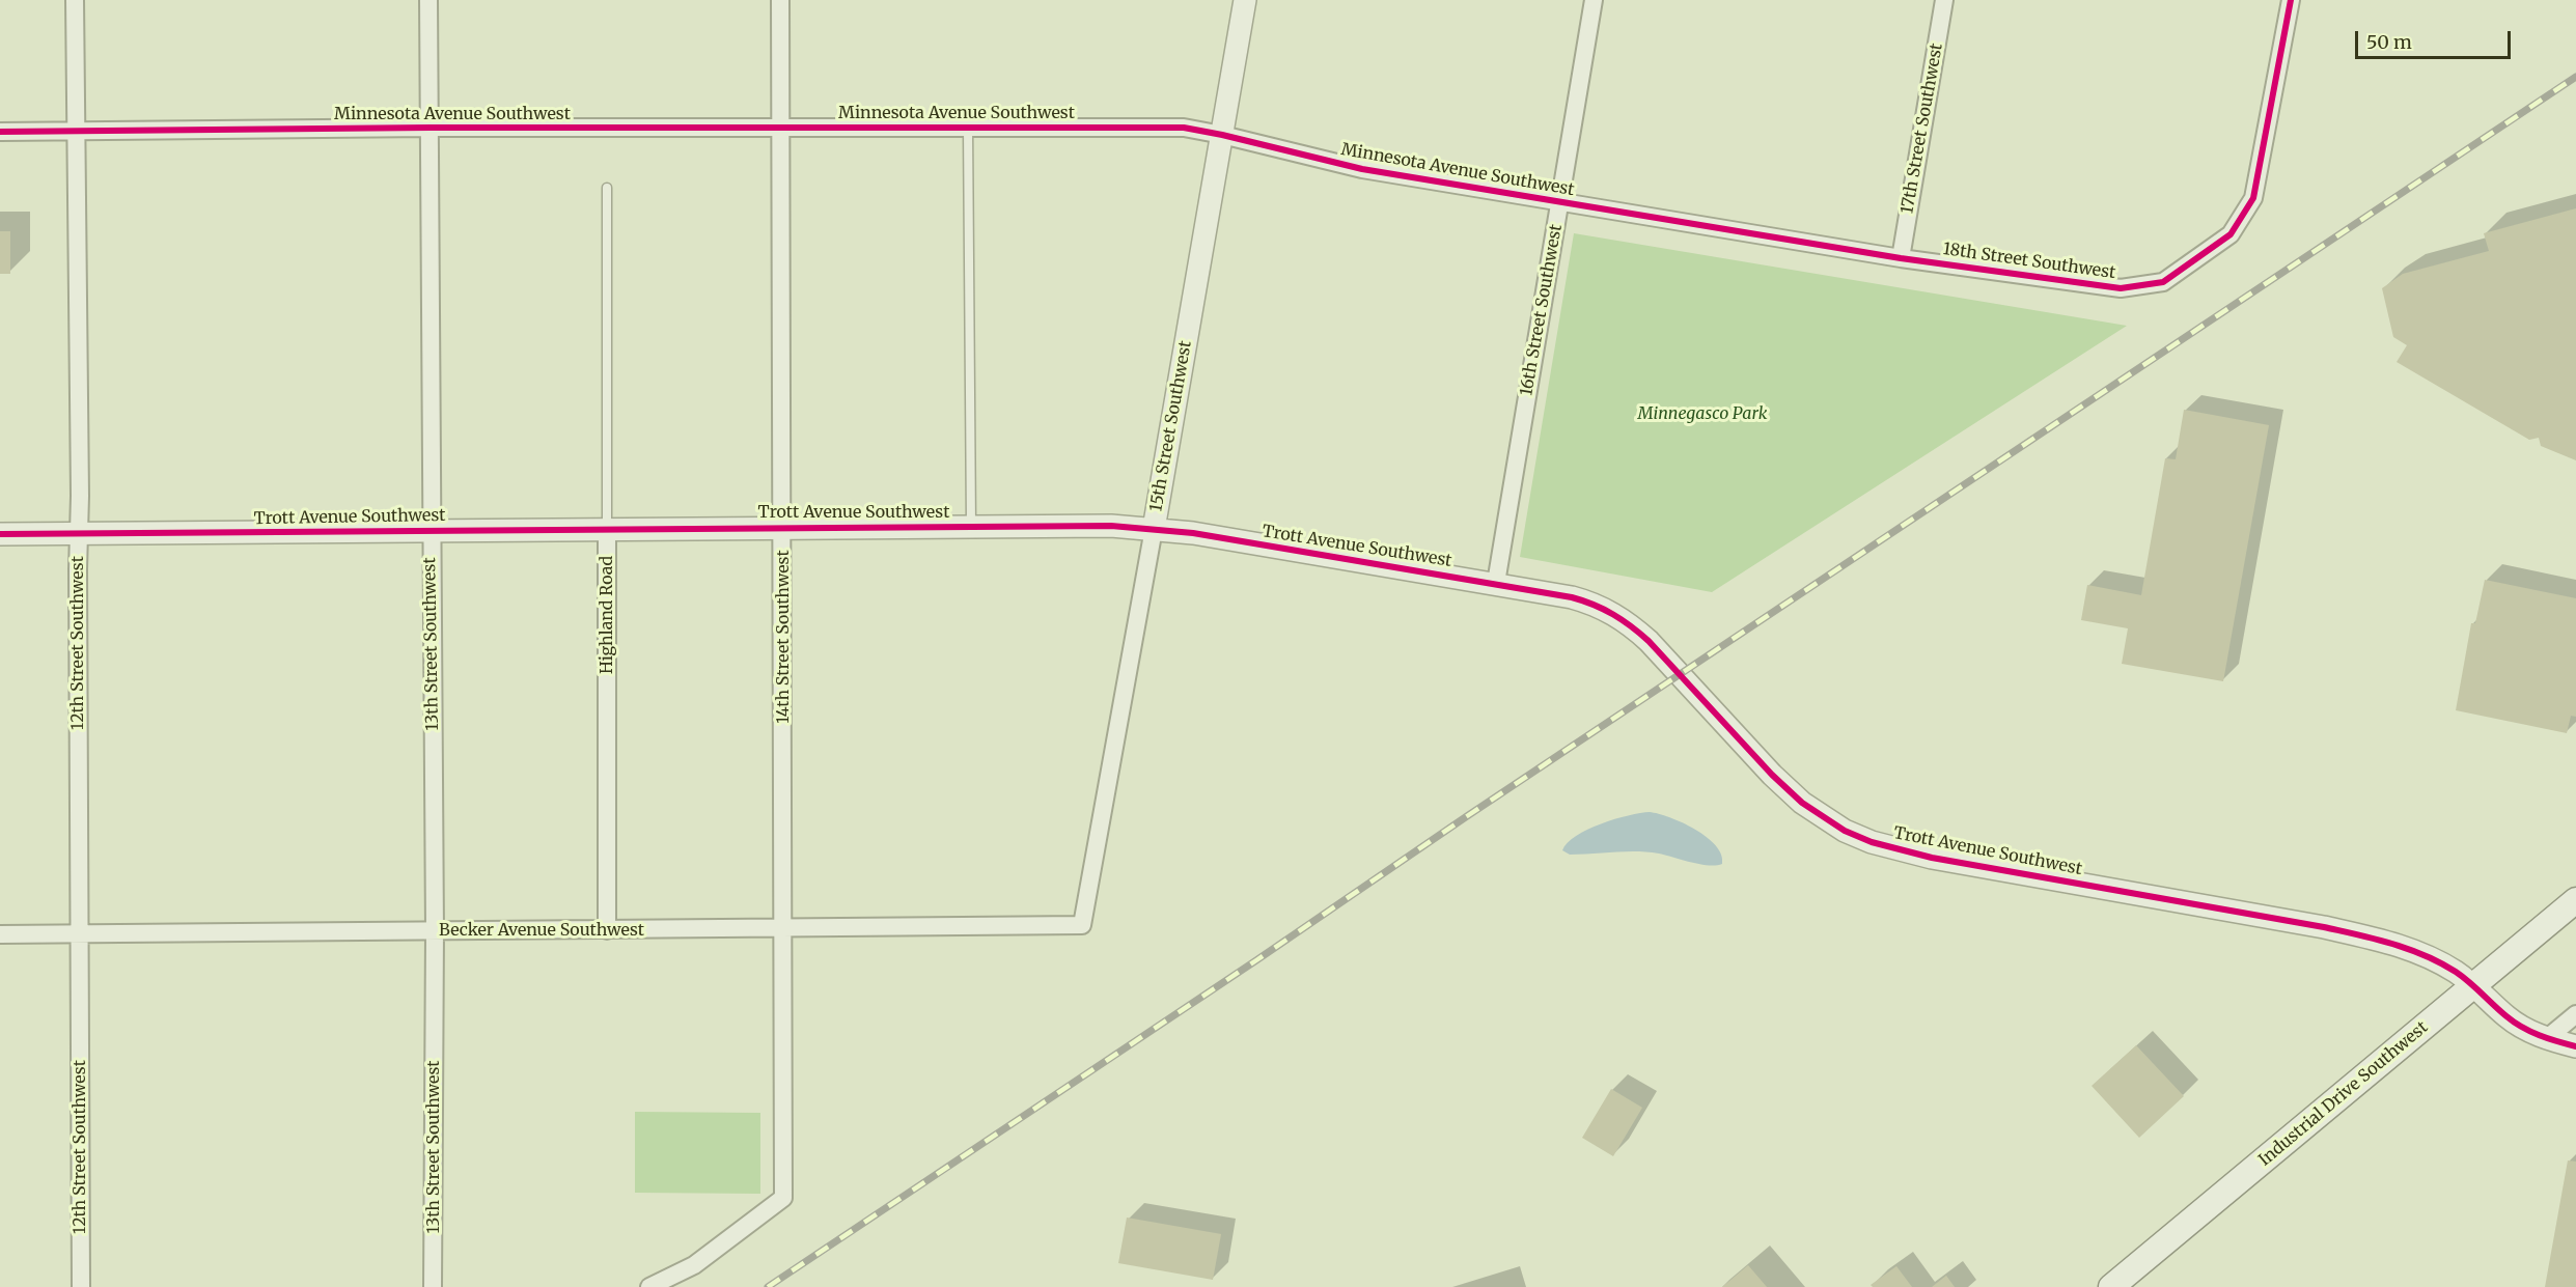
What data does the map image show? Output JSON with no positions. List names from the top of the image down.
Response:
{
  "streets": {
    "main road": ["Industrial Drive Southwest"],
    "street": [
      "Minnesota Avenue Southwest",
      "17th Street Southwest",
      "18th Street Southwest",
      "16th Street Southwest",
      "15th Street Southwest",
      "Trott Avenue Southwest",
      "Highland Road",
      "14th Street Southwest",
      "12th Street Southwest",
      "13th Street Southwest",
      "Becker Avenue Southwest"
    ]
  },
  "crossings": [
    ["Minnesota Avenue Southwest", "17th Street Southwest"],
    ["Minnesota Avenue Southwest", "18th Street Southwest"],
    ["Minnesota Avenue Southwest", "16th Street Southwest"],
    ["Minnesota Avenue Southwest", "15th Street Southwest"],
    ["Minnesota Avenue Southwest", "14th Street Southwest"],
    ["Minnesota Avenue Southwest", "12th Street Southwest"],
    ["Minnesota Avenue Southwest", "13th Street Southwest"],
    ["17th Street Southwest", "18th Street Southwest"],
    ["16th Street Southwest", "Trott Avenue Southwest"],
    ["15th Street Southwest", "Trott Avenue Southwest"],
    ["15th Street Southwest", "Becker Avenue Southwest"],
    ["Trott Avenue Southwest", "Highland Road"],
    ["Trott Avenue Southwest", "14th Street Southwest"],
    ["Trott Avenue Southwest", "12th Street Southwest"],
    ["Trott Avenue Southwest", "13th Street Southwest"],
    ["Trott Avenue Southwest", "Industrial Drive Southwest"],
    ["Highland Road", "Becker Avenue Southwest"],
    ["14th Street Southwest", "Becker Avenue Southwest"],
    ["12th Street Southwest", "Becker Avenue Southwest"],
    ["13th Street Southwest", "Becker Avenue Southwest"]
  ],
  "parks": ["Minnegasco Park"],
  "scale_bar": "50 m"
}
